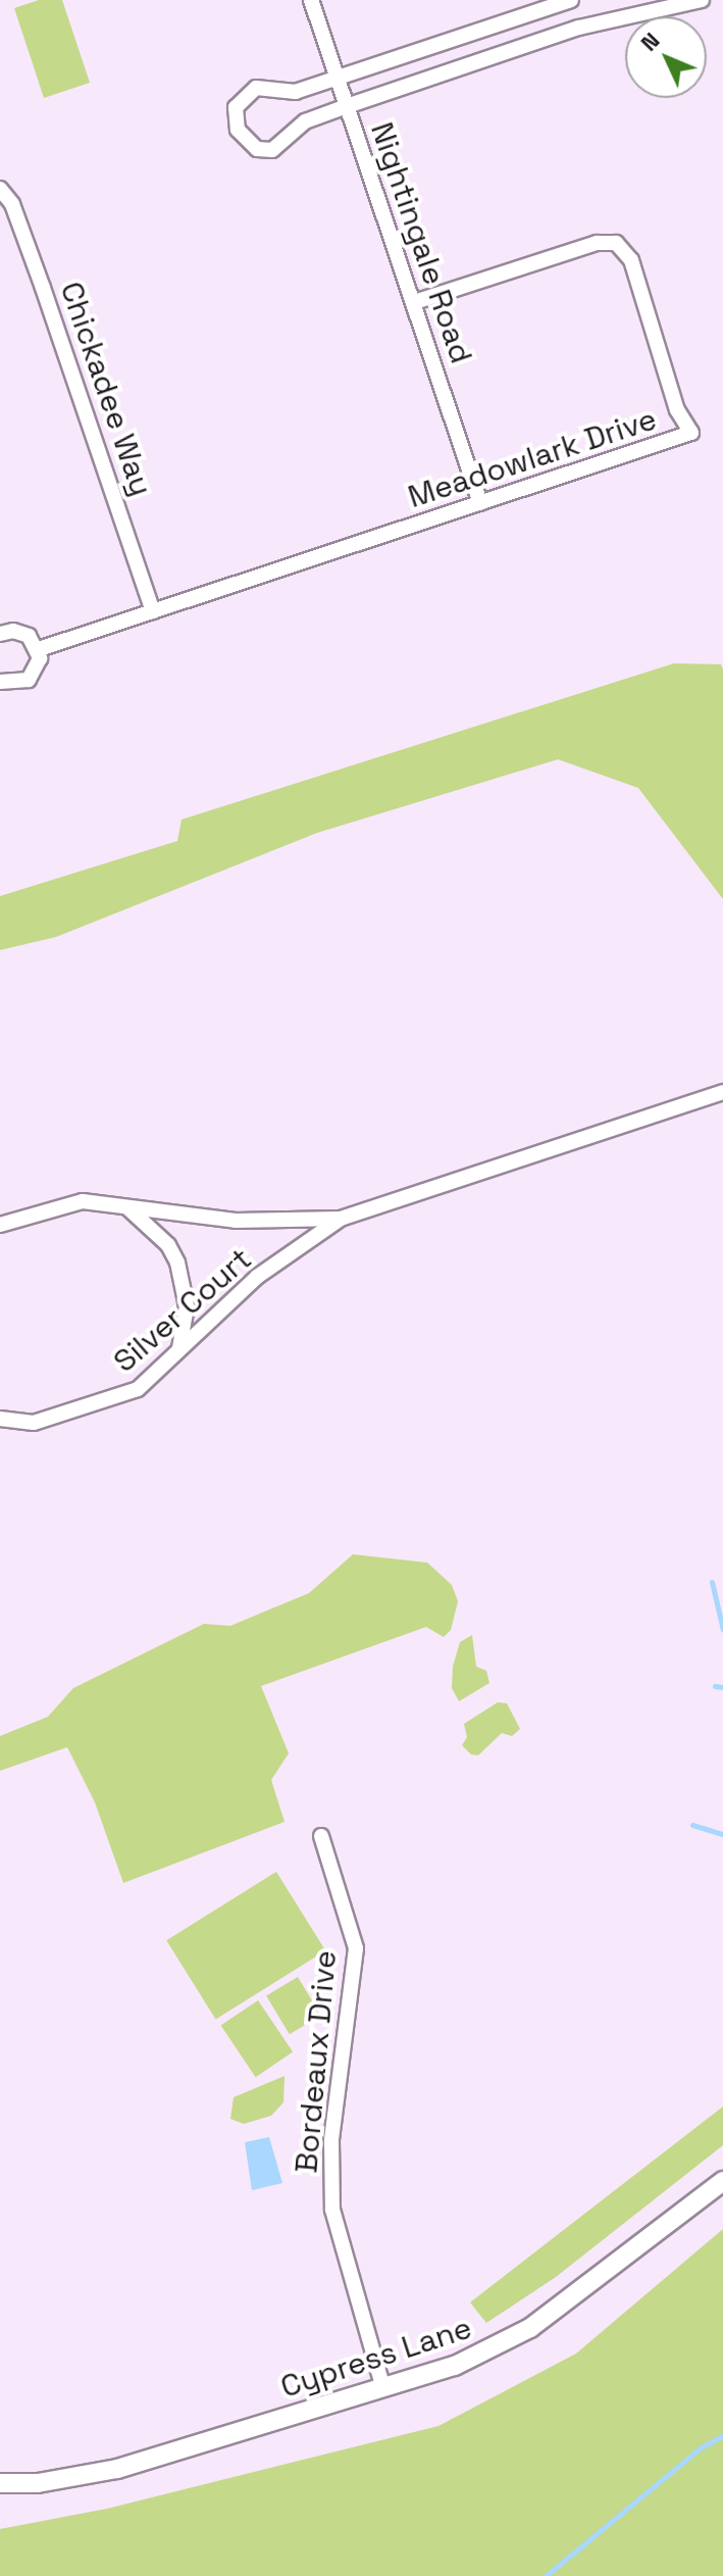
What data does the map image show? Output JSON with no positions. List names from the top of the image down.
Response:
{
  "streets": {
    "street": [
      "Nightingale Road",
      "Chickadee Way",
      "Meadowlark Drive",
      "Silver Court",
      "Bordeaux Drive",
      "Cypress Lane"
    ]
  },
  "crossings": [
    ["Nightingale Road", "Meadowlark Drive"],
    ["Chickadee Way", "Meadowlark Drive"],
    ["Bordeaux Drive", "Cypress Lane"]
  ],
  "north": "top left"
}
